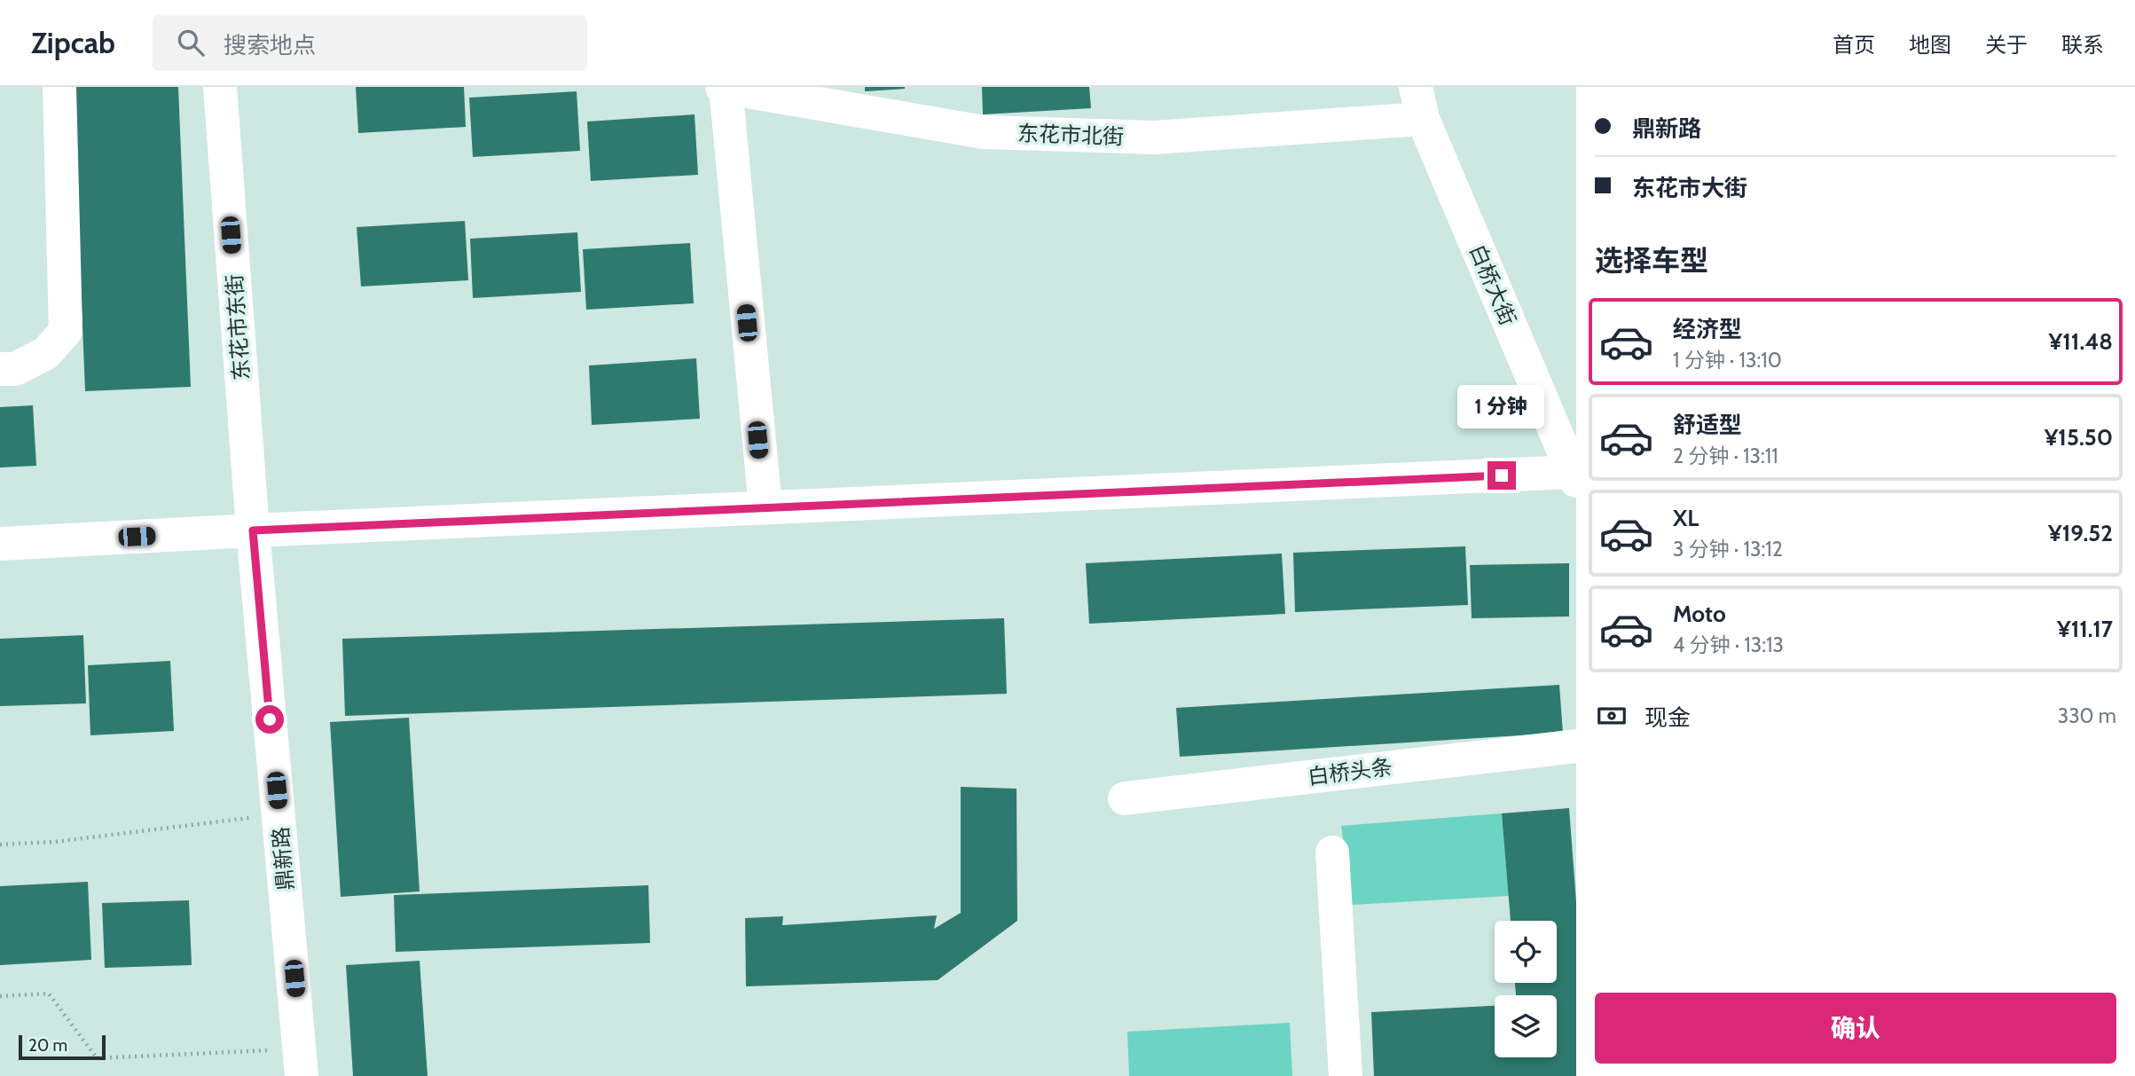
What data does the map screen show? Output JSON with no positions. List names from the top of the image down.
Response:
{
  "streets": {
    "street": [
      "东花市北街",
      "白桥大街",
      "东花市东街",
      "白桥头条",
      "鼎新路"
    ]
  },
  "crossings": [
    ["东花市北街", "白桥大街"],
    ["东花市东街", "鼎新路"]
  ],
  "scale_bar": "20 m",
  "page": {
    "header": "Zipcab",
    "search": "搜索地点",
    "nav": [
      "首页",
      "地图",
      "关于",
      "联系"
    ],
    "banner": ["鼎新路", "东花市大街"],
    "heading": "选择车型",
    "list": [
      {
        "name": "经济型",
        "note": "1 分钟 · 13:10",
        "value": "¥11.48"
      },
      {
        "name": "舒适型",
        "note": "2 分钟 · 13:11",
        "value": "¥15.50"
      },
      {
        "name": "XL",
        "note": "3 分钟 · 13:12",
        "value": "¥19.52"
      },
      {
        "name": "Moto",
        "note": "4 分钟 · 13:13",
        "value": "¥11.17"
      }
    ],
    "bubble": "1 分钟",
    "pay": ["现金", "330 m"],
    "buttons": "确认",
    "scale": "20 m"
  }
}
